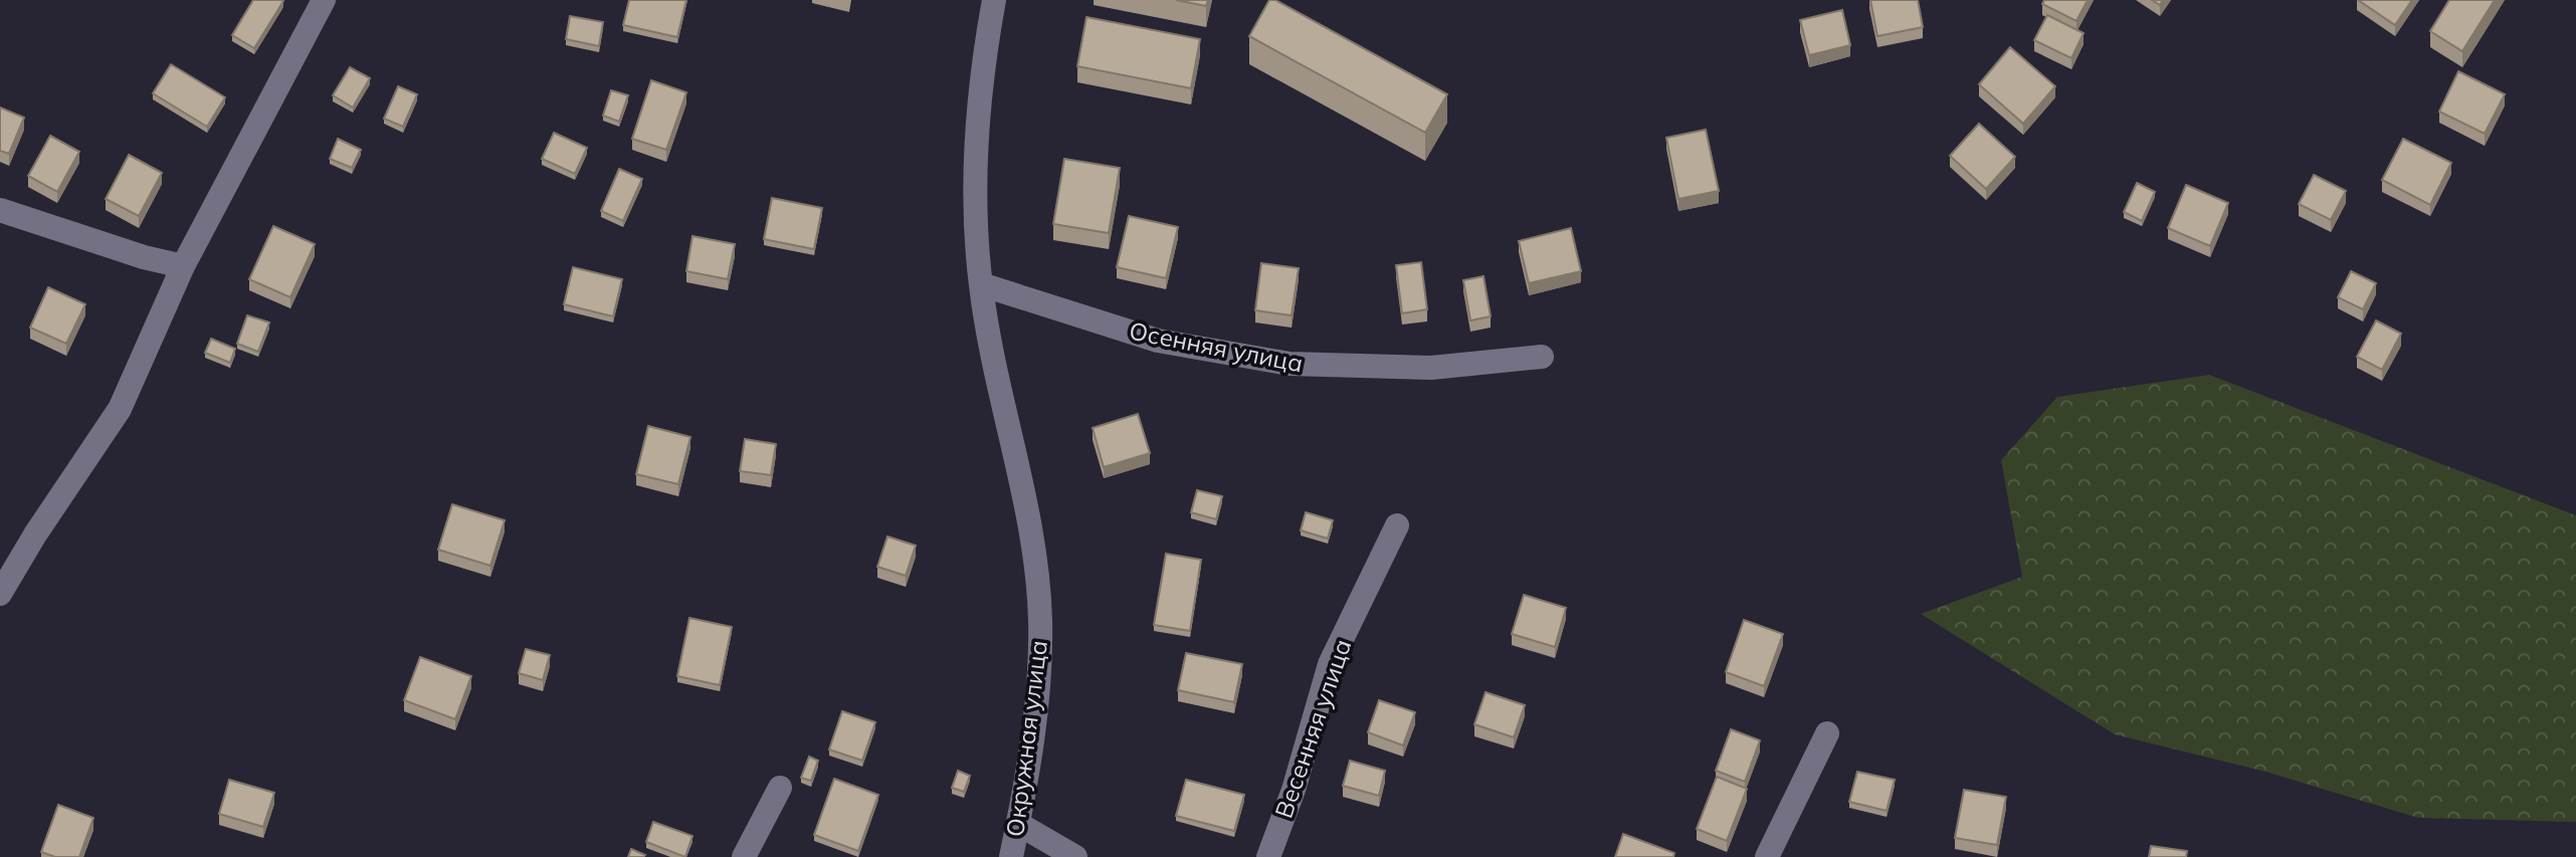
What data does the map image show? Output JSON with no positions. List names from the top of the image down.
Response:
{
  "streets": {
    "street": ["Осенняя улица", "Весенняя улица", "Окружная улица"]
  },
  "crossings": [
    ["Осенняя улица", "Окружная улица"]
  ]
}
